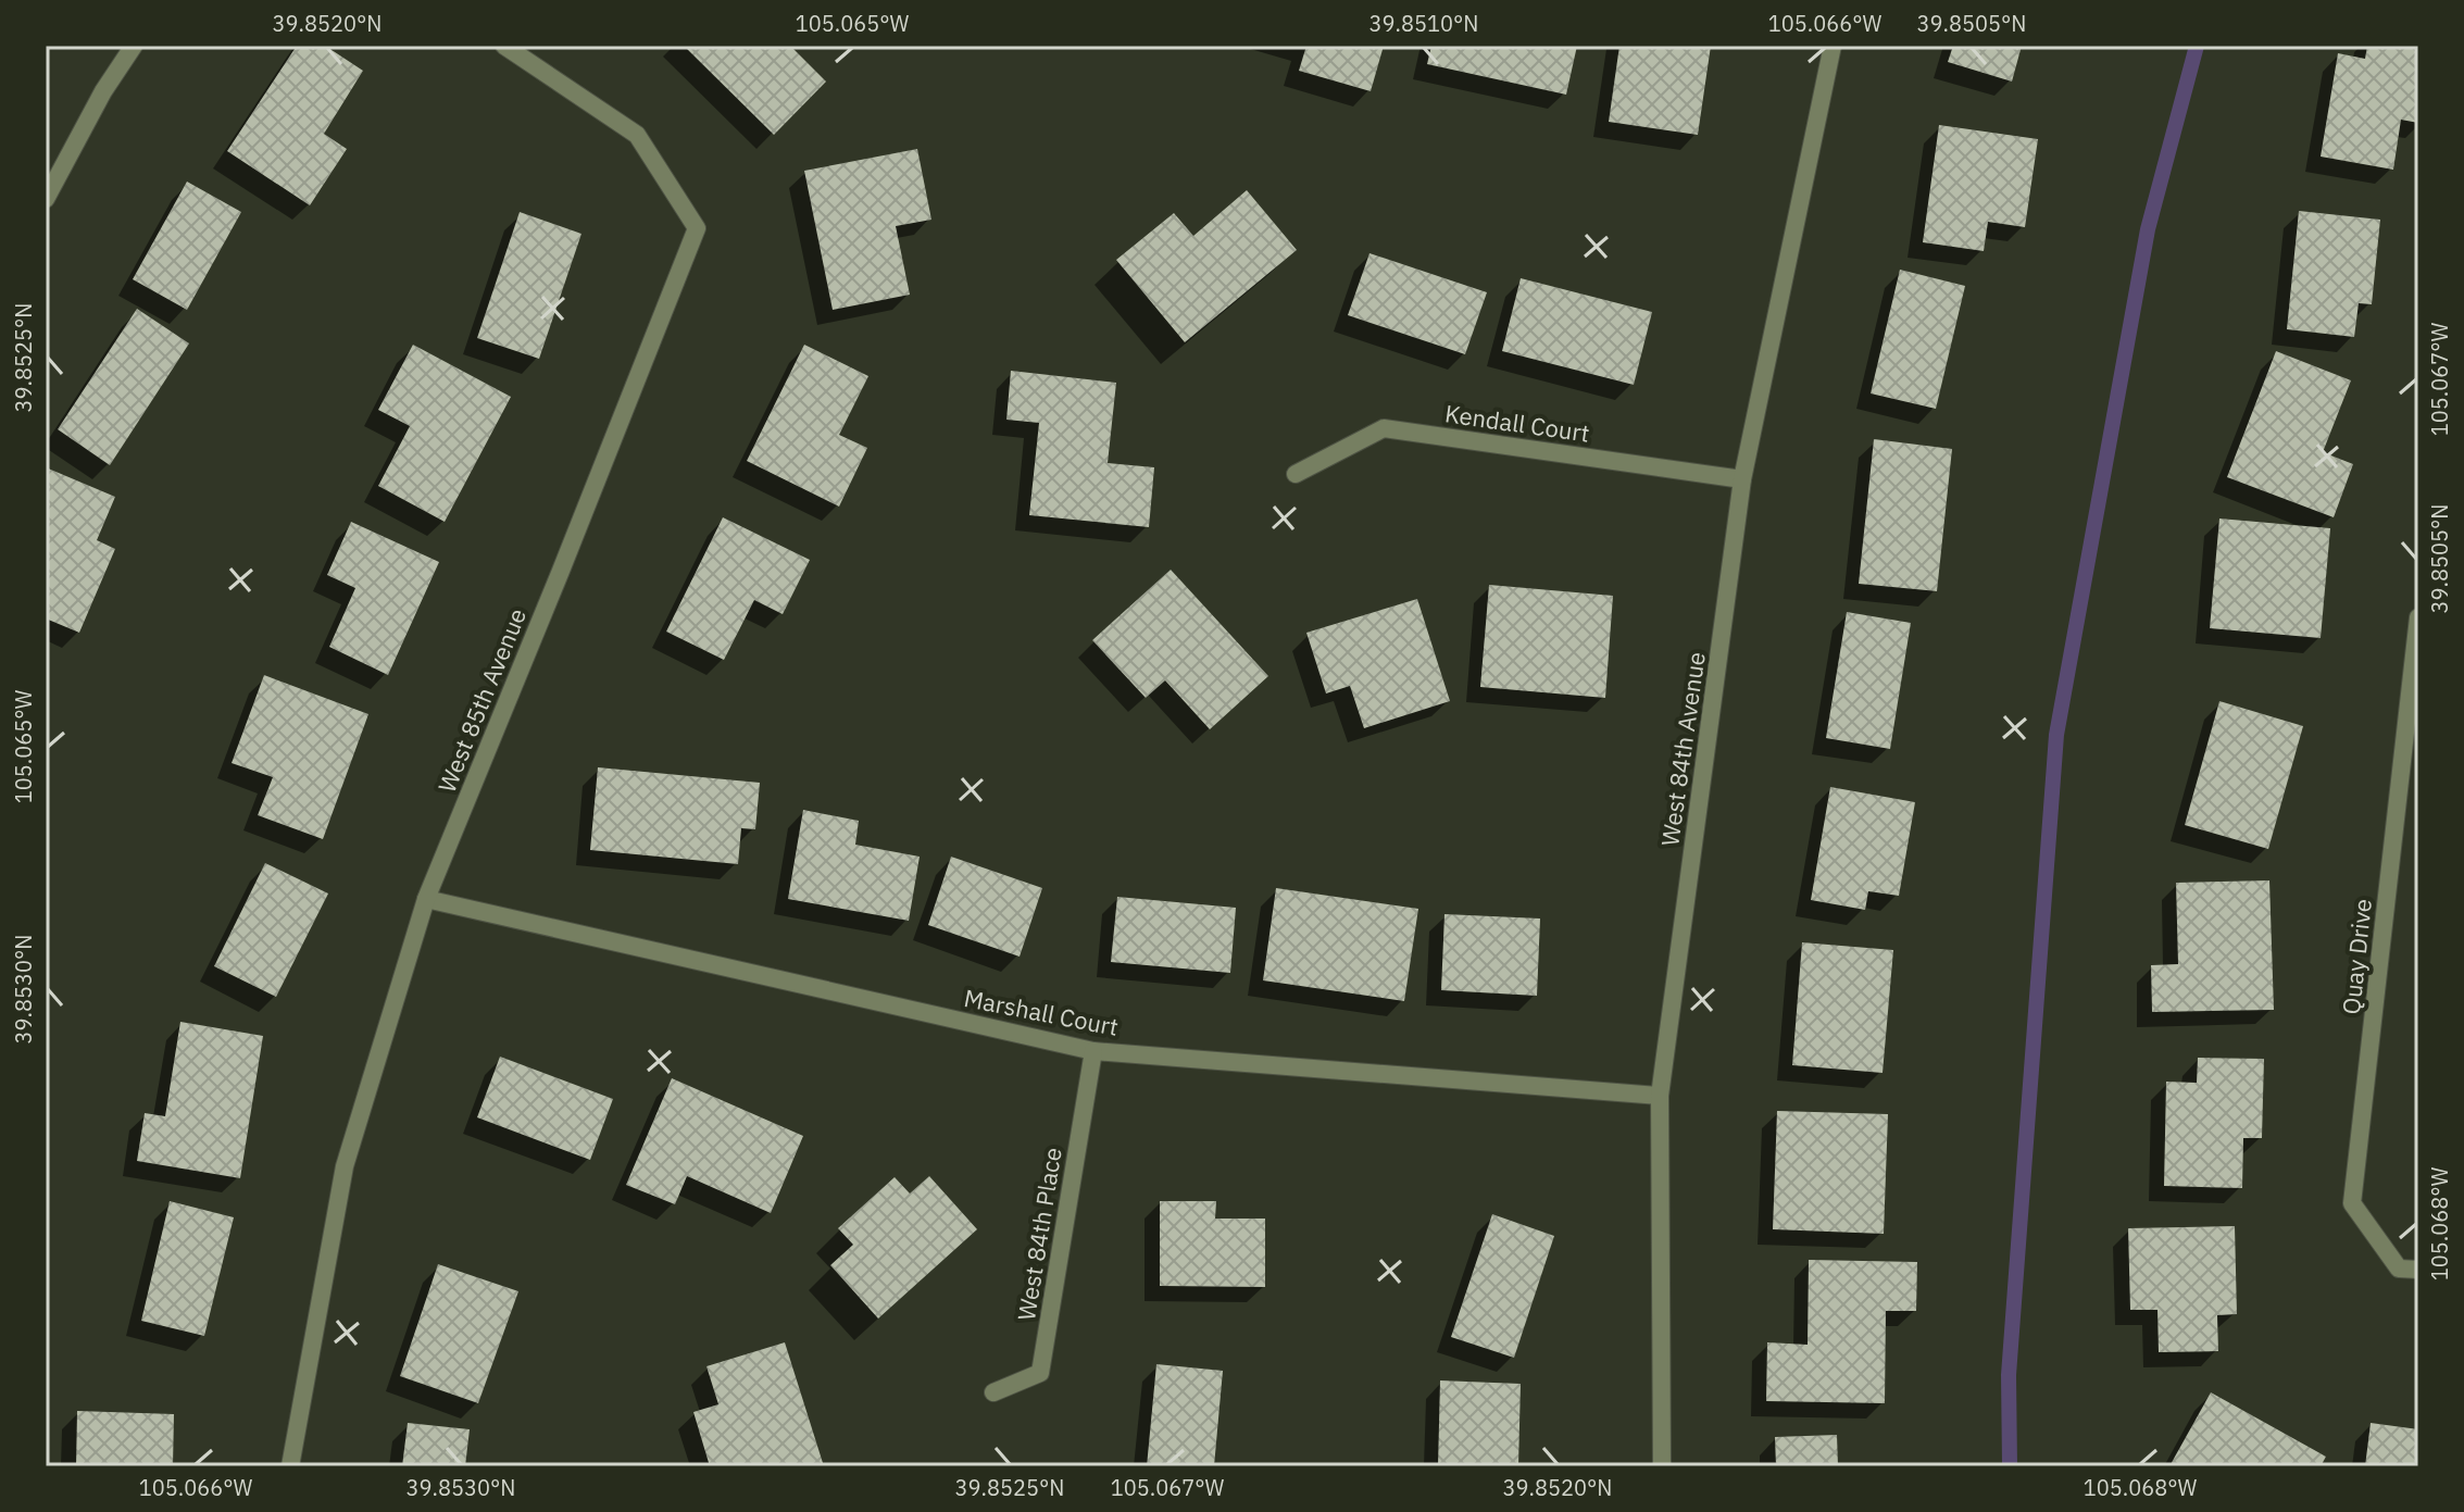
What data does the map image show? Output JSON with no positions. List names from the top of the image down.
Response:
{
  "streets": {
    "street": [
      "Kendall Court",
      "West 85th Avenue",
      "West 84th Avenue",
      "Quay Drive",
      "Marshall Court",
      "West 84th Place"
    ]
  },
  "crossings": [
    ["Kendall Court", "West 84th Avenue"],
    ["West 85th Avenue", "Marshall Court"],
    ["West 84th Avenue", "Marshall Court"],
    ["Marshall Court", "West 84th Place"]
  ],
  "coordinates": [
    "39.8520°N",
    "105.065°W",
    "39.8510°N",
    "105.066°W",
    "39.8505°N",
    "39.8525°N",
    "105.067°W",
    "39.8530°N",
    "105.068°W"
  ]
}
